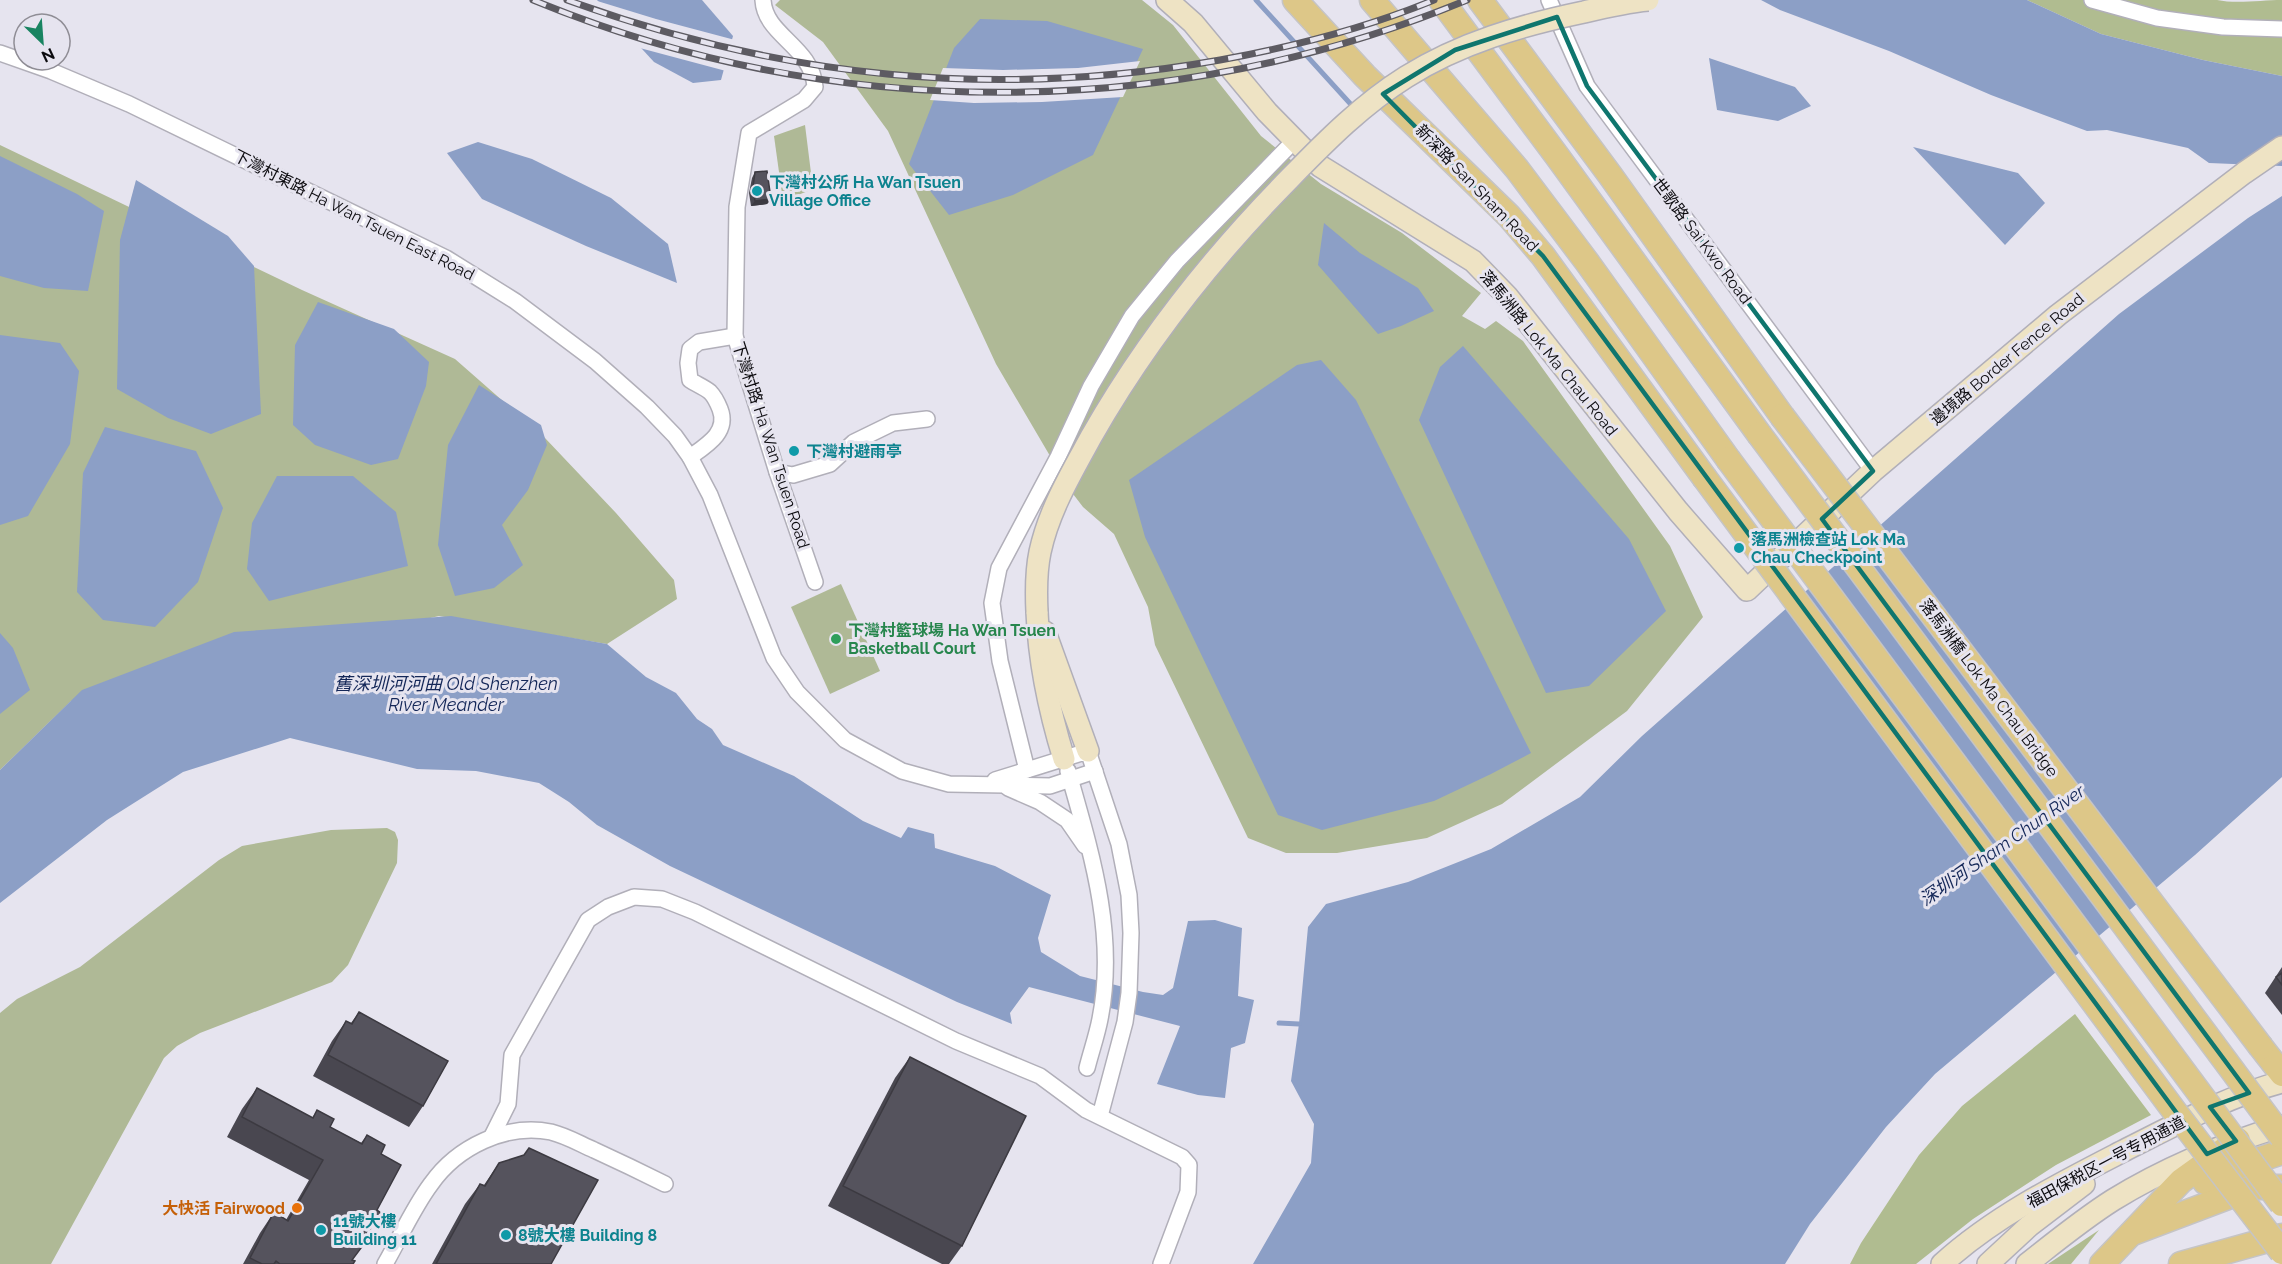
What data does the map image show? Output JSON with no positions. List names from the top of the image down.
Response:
{
  "streets": {
    "main road": ["新深路 San Sham Road", "落馬洲橋 Lok Ma Chau Bridge"],
    "street": [
      "下灣村東路 Ha Wan Tsuen East Road",
      "世歌路 Sai Kwo Road",
      "落馬洲路 Lok Ma Chau Road",
      "邊境路 Border Fence Road",
      "下灣村路 Ha Wan Tsuen Road",
      "福田保税区一号专用通道"
    ]
  },
  "crossings": [
    ["世歌路 Sai Kwo Road", "邊境路 Border Fence Road"],
    ["落馬洲路 Lok Ma Chau Road", "邊境路 Border Fence Road"]
  ],
  "water": ["舊深圳河河曲 Old Shenzhen River Meander", "深圳河 Sham Chun River"],
  "places": [
    "下灣村公所 Ha Wan Tsuen Village Office",
    "下灣村避雨亭",
    "落馬洲檢查站 Lok Ma Chau Checkpoint",
    "下灣村籃球場 Ha Wan Tsuen Basketball Court",
    "大快活 Fairwood",
    "11號大樓 Building 11",
    "8號大樓 Building 8"
  ],
  "north": "bottom right"
}
